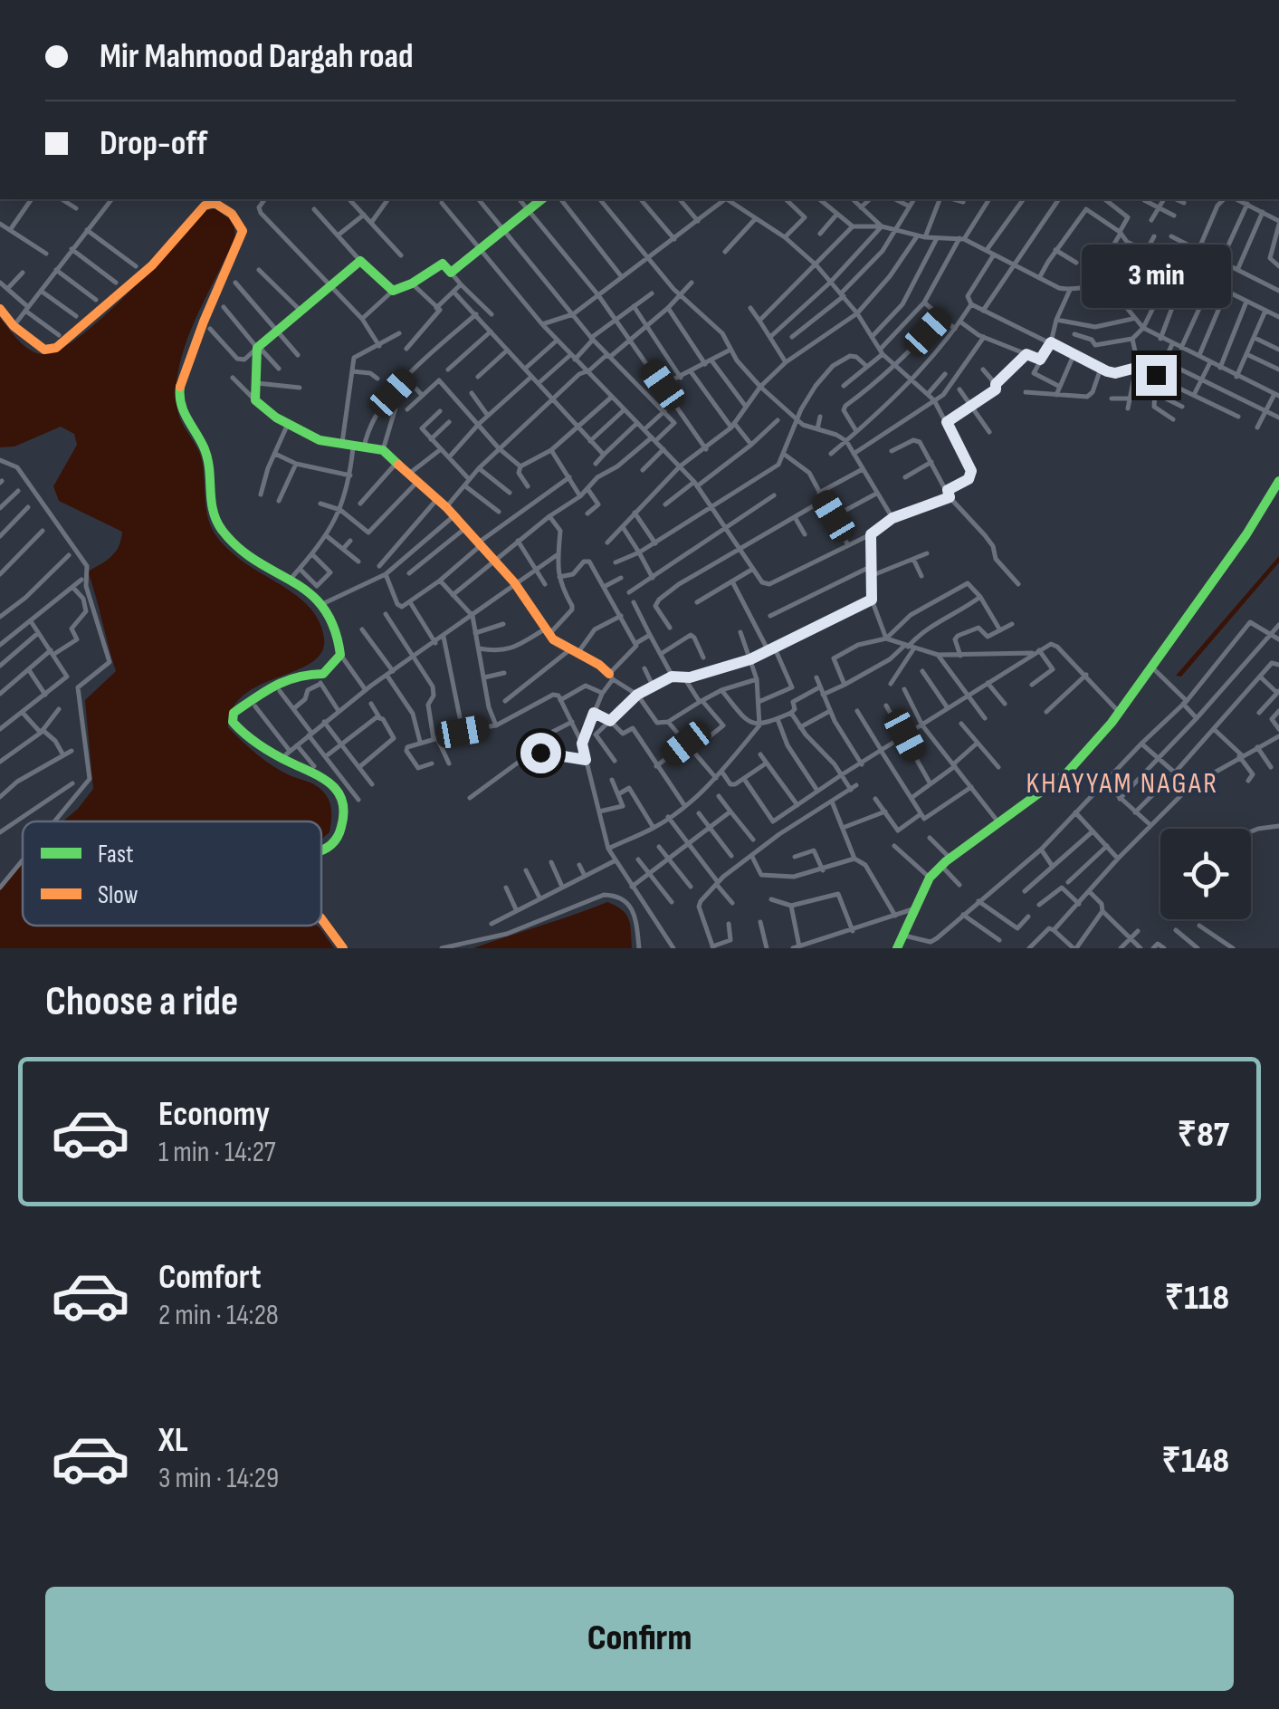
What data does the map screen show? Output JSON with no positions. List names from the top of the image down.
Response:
{
  "districts": ["KHAYYAM NAGAR"],
  "legend": ["Fast", "Slow"],
  "page": {
    "banner": ["Mir Mahmood Dargah road", "Drop-off"],
    "bubble": "3 min",
    "heading": "Choose a ride",
    "list": [
      {
        "name": "Economy",
        "note": "1 min · 14:27",
        "value": "₹87"
      },
      {
        "name": "Comfort",
        "note": "2 min · 14:28",
        "value": "₹118"
      },
      {
        "name": "XL",
        "note": "3 min · 14:29",
        "value": "₹148"
      }
    ],
    "buttons": "Confirm"
  }
}
